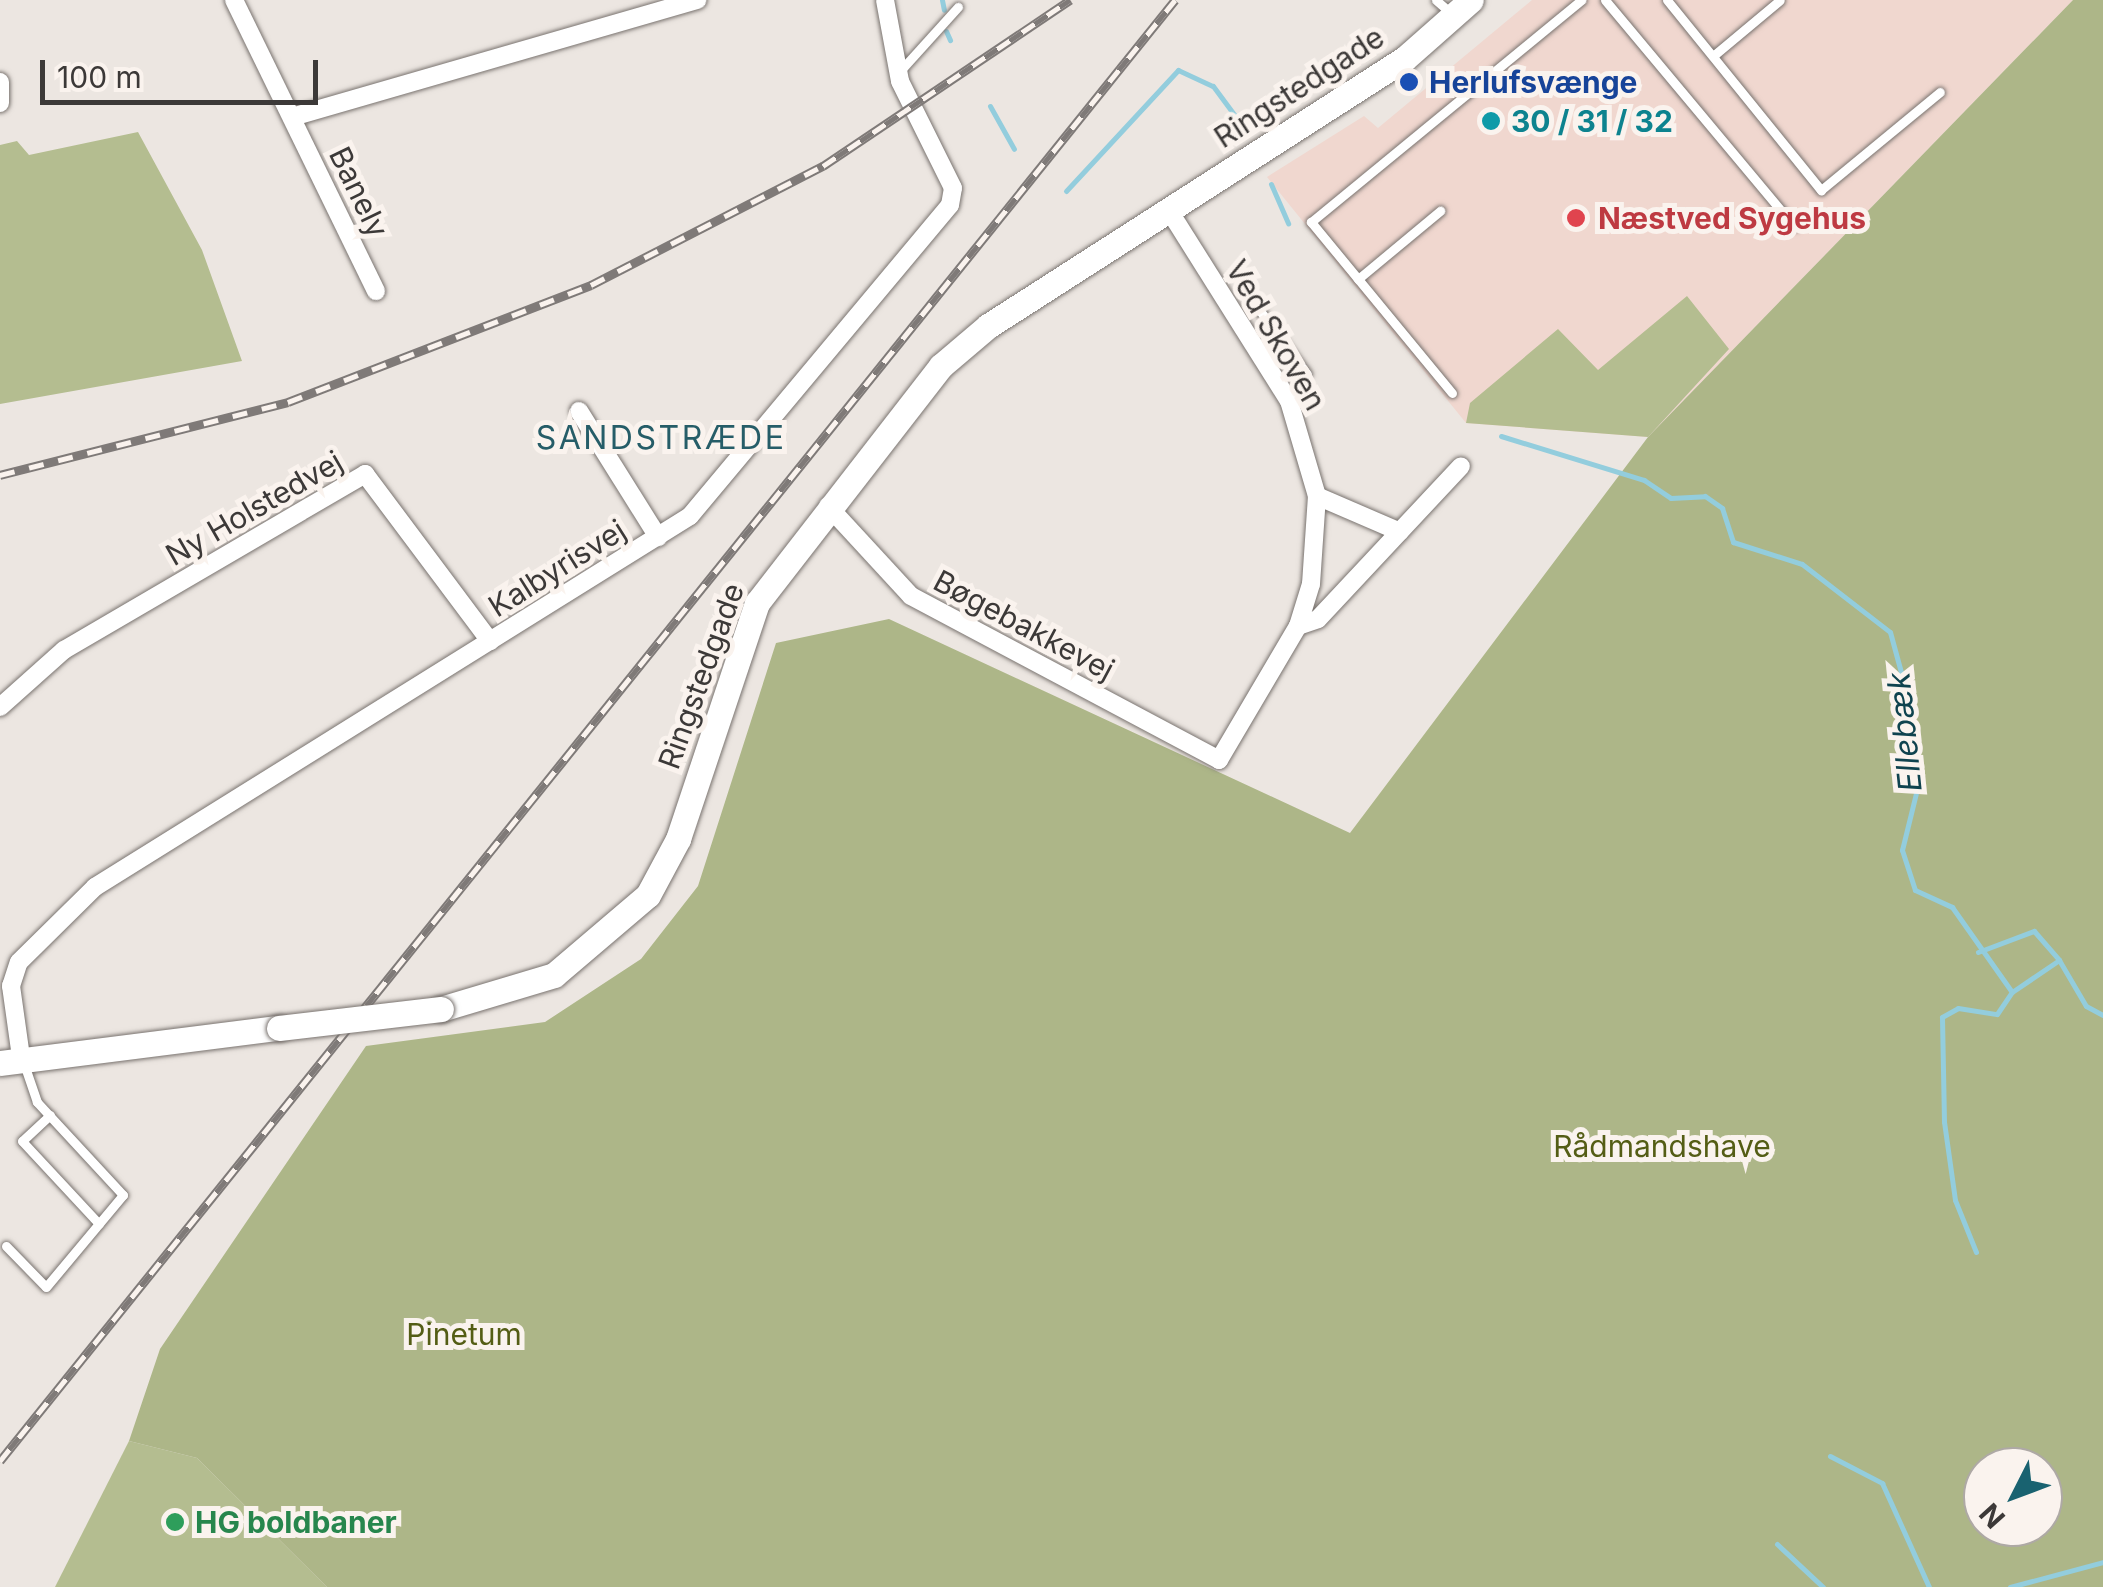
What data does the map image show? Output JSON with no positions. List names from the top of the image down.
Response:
{
  "streets": {
    "street": [
      "Ringstedgade",
      "Banely",
      "Ved Skoven",
      "Ny Holstedvej",
      "Kalbyrisvej",
      "Bøgebakkevej"
    ]
  },
  "crossings": [
    ["Ringstedgade", "Ved Skoven"],
    ["Ringstedgade", "Kalbyrisvej"],
    ["Ringstedgade", "Bøgebakkevej"],
    ["Ved Skoven", "Bøgebakkevej"],
    ["Ny Holstedvej", "Kalbyrisvej"]
  ],
  "districts": ["SANDSTRÆDE"],
  "water": ["Ellebæk"],
  "parks": ["Rådmandshave", "Pinetum"],
  "places": [
    "Herlufsvænge",
    "30 / 31 / 32",
    "Næstved Sygehus",
    "HG boldbaner"
  ],
  "scale_bar": "100 m",
  "north": "bottom left"
}
